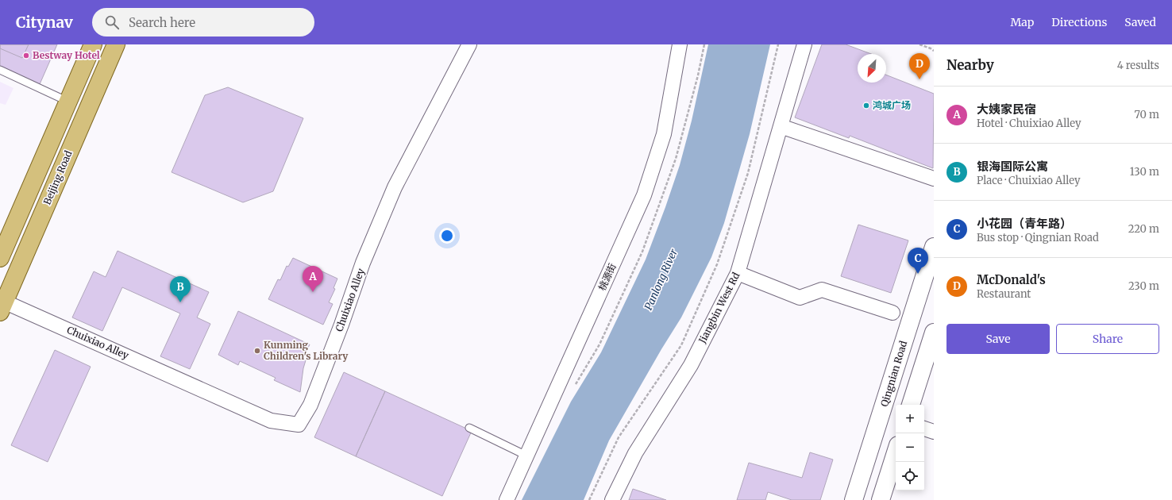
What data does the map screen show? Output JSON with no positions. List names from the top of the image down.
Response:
{
  "streets": {
    "main road": ["Beijing Road", "Qingnian Road"],
    "street": ["桃源街", "Chuixiao Alley", "Jiangbin West Rd"]
  },
  "crossings": [
    ["Beijing Road", "Chuixiao Alley"]
  ],
  "water": ["Panlong River"],
  "places": ["Bestway Hotel", "鸿城广场", "Kunming Children's Library"],
  "north": "bottom left",
  "page": {
    "header": "Citynav",
    "search": "Search here",
    "nav": ["Map", "Directions", "Saved"],
    "heading": ["Nearby", "4 results"],
    "pins": [
      "D",
      "C",
      "A",
      "B"
    ],
    "list": [
      {
        "mark": "A",
        "name": "大姨家民宿",
        "note": "Hotel · Chuixiao Alley",
        "value": "70 m"
      },
      {
        "mark": "B",
        "name": "银海国际公寓",
        "note": "Place · Chuixiao Alley",
        "value": "130 m"
      },
      {
        "mark": "C",
        "name": "小花园（青年路）",
        "note": "Bus stop · Qingnian Road",
        "value": "220 m"
      },
      {
        "mark": "D",
        "name": "McDonald's",
        "note": "Restaurant",
        "value": "230 m"
      }
    ],
    "buttons": ["Save", "Share"],
    "map_buttons": ["+", "−"]
  }
}
